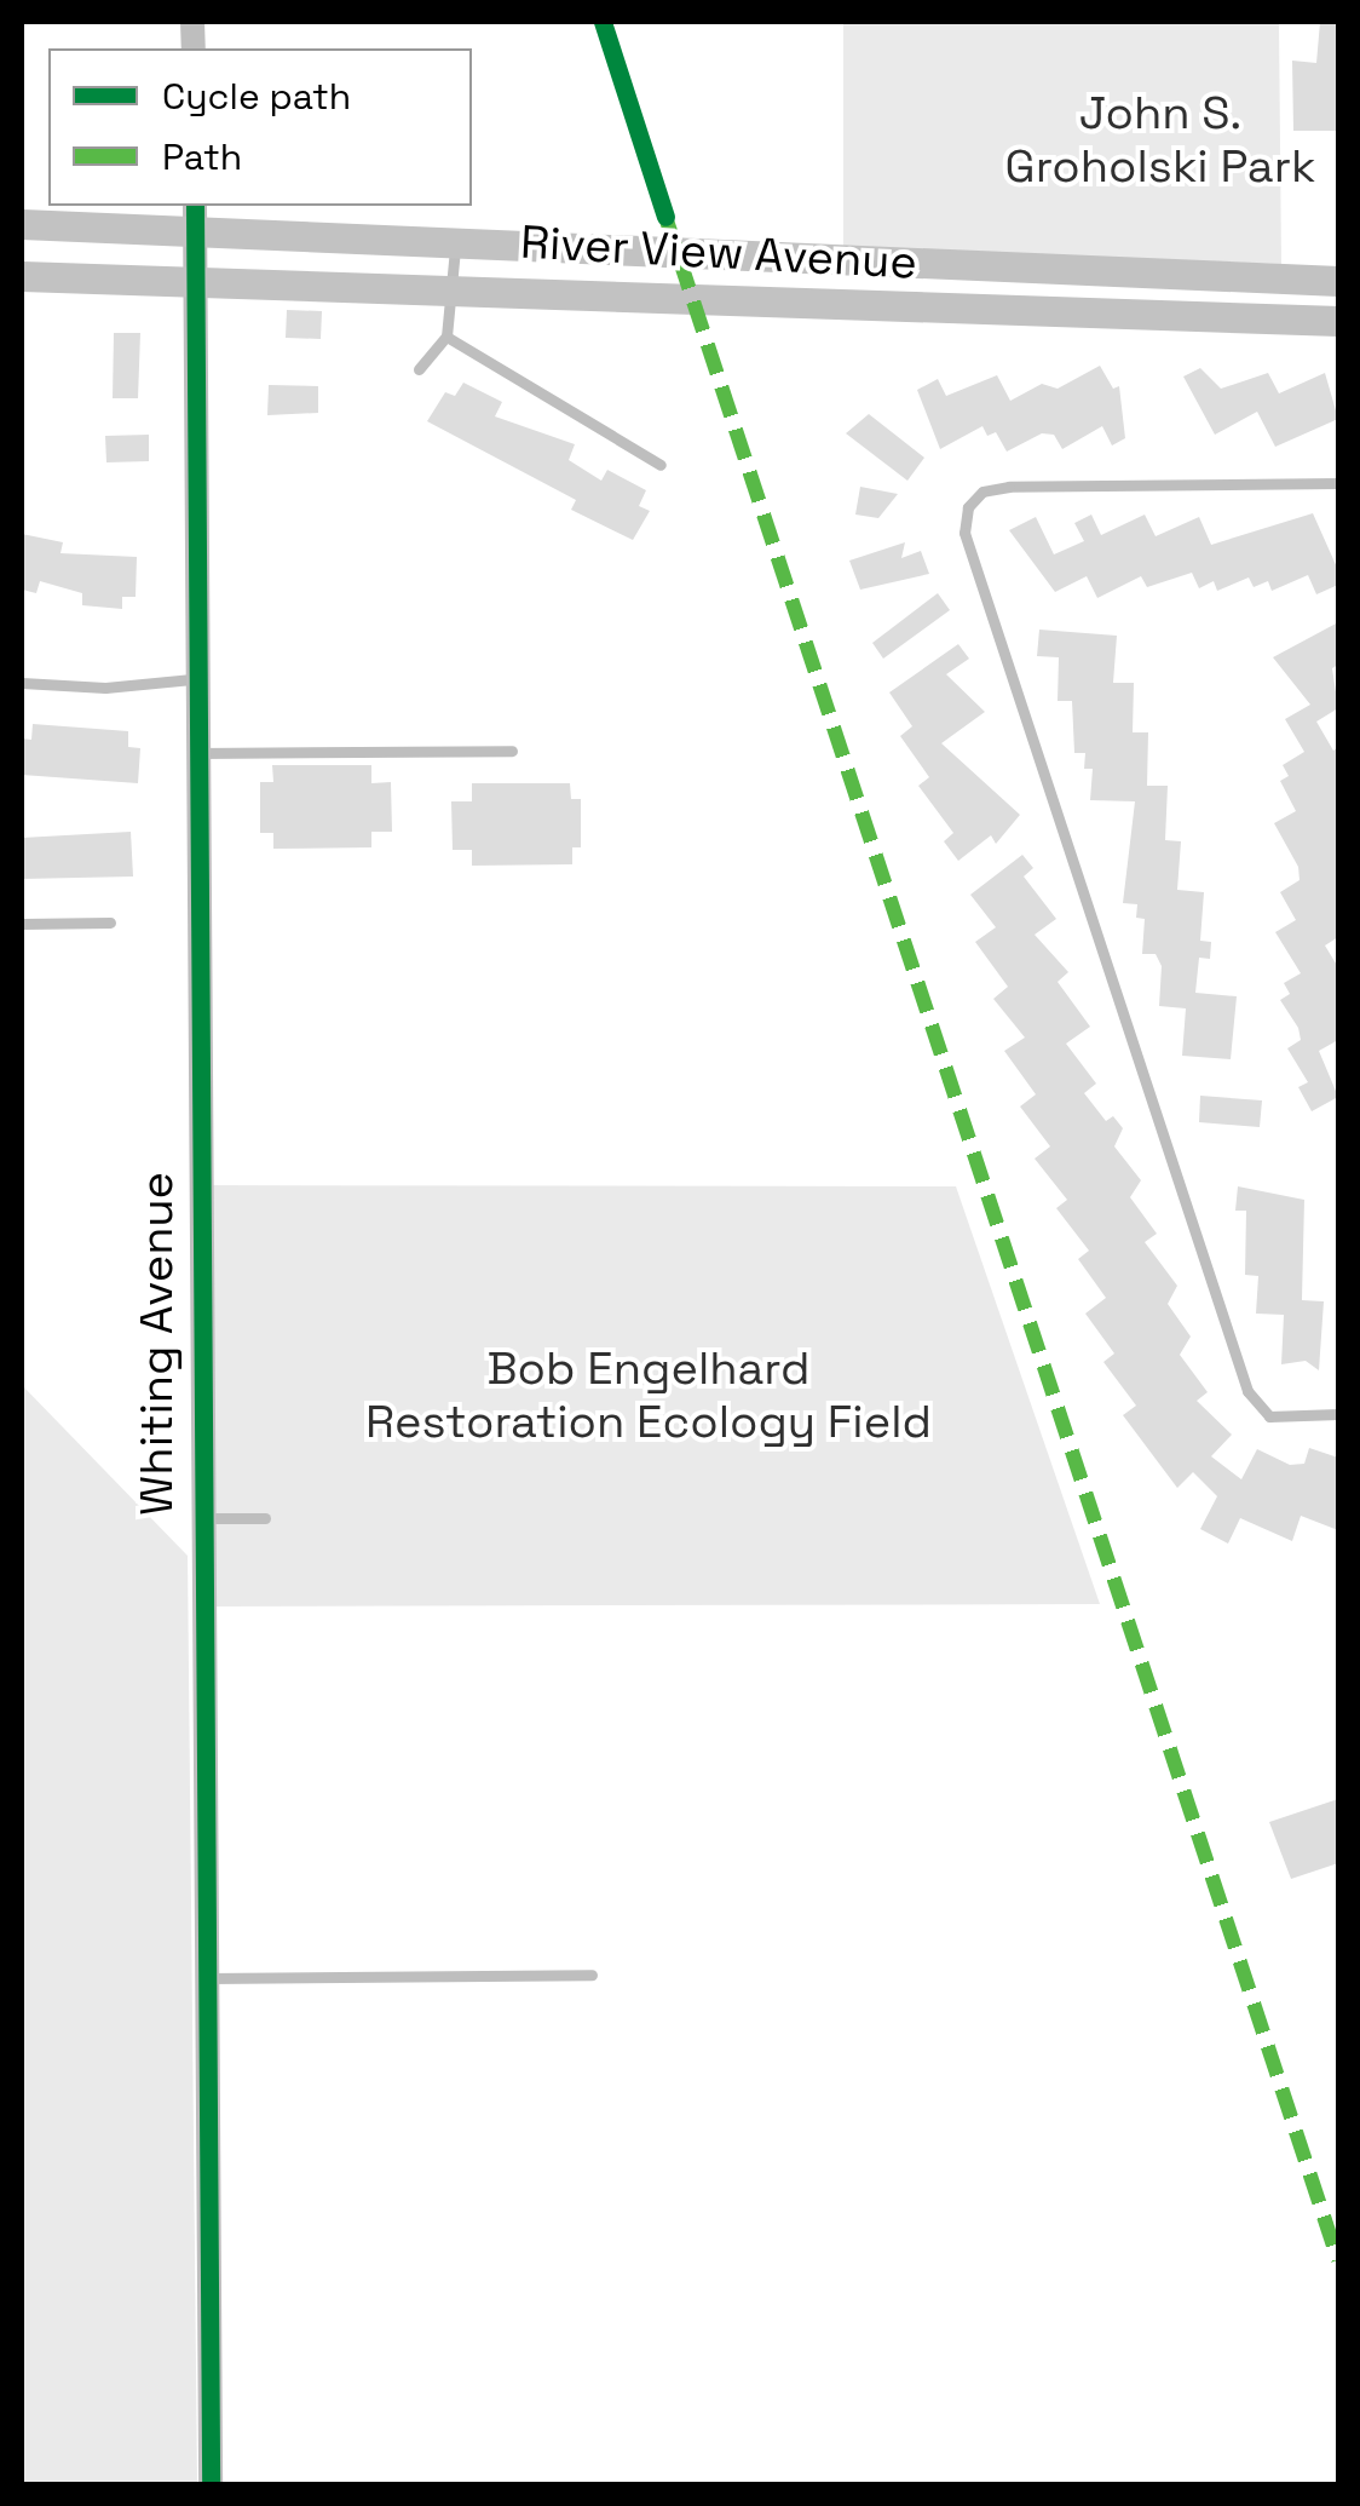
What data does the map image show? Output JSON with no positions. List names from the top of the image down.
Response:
{
  "streets": {
    "main road": ["River View Avenue"],
    "street": ["Whiting Avenue"]
  },
  "crossings": [
    ["River View Avenue", "Whiting Avenue"]
  ],
  "parks": ["John S. Groholski Park", "Bob Engelhard Restoration Ecology Field"],
  "legend": ["Cycle path", "Path"]
}
